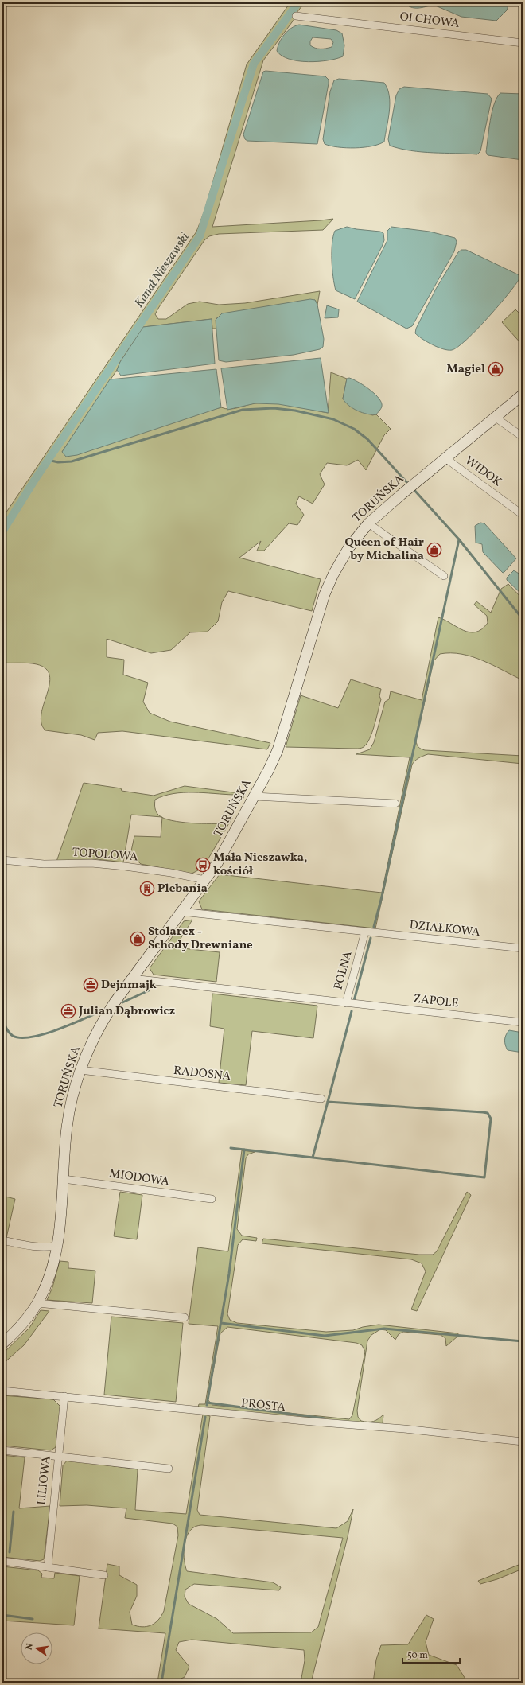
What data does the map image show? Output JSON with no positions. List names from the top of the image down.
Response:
{
  "streets": {
    "main road": ["TORUŃSKA"],
    "street": [
      "OLCHOWA",
      "WIDOK",
      "TOPOLOWA",
      "DZIAŁKOWA",
      "POLNA",
      "ZAPOLE",
      "RADOSNA",
      "MIODOWA",
      "PROSTA",
      "LILIOWA"
    ]
  },
  "crossings": [
    ["WIDOK", "TORUŃSKA"],
    ["TORUŃSKA", "TOPOLOWA"],
    ["TORUŃSKA", "POLNA"],
    ["TORUŃSKA", "RADOSNA"],
    ["TORUŃSKA", "MIODOWA"],
    ["DZIAŁKOWA", "POLNA"],
    ["POLNA", "ZAPOLE"],
    ["PROSTA", "LILIOWA"]
  ],
  "water": ["Kanał Nieszawski"],
  "places": {
    "shop": ["Magiel", "Queen of Hair by Michalina", "Stolarex - Schody Drewniane"],
    "bus stop": ["Mała Nieszawka, kościół"],
    "building": ["Plebania"],
    "office": ["Dejnmajk", "Julian Dąbrowicz"]
  },
  "scale_bar": "50 m",
  "north": "left"
}
